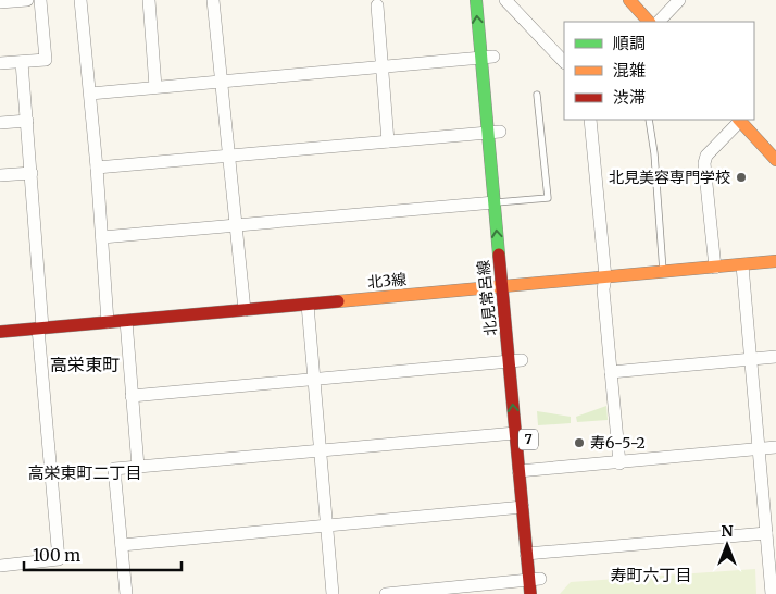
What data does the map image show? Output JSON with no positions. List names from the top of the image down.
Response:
{
  "streets": {
    "main road": ["北3線", "北見常呂線", "7"]
  },
  "crossings": [
    ["北3線", "北見常呂線"]
  ],
  "districts": ["高栄東町", "高栄東町二丁目", "寿町六丁目"],
  "places": ["北見美容専門学校", "寿6-5-2"],
  "legend": ["順調", "混雑", "渋滞"],
  "scale_bar": "100 m",
  "north": "top"
}
